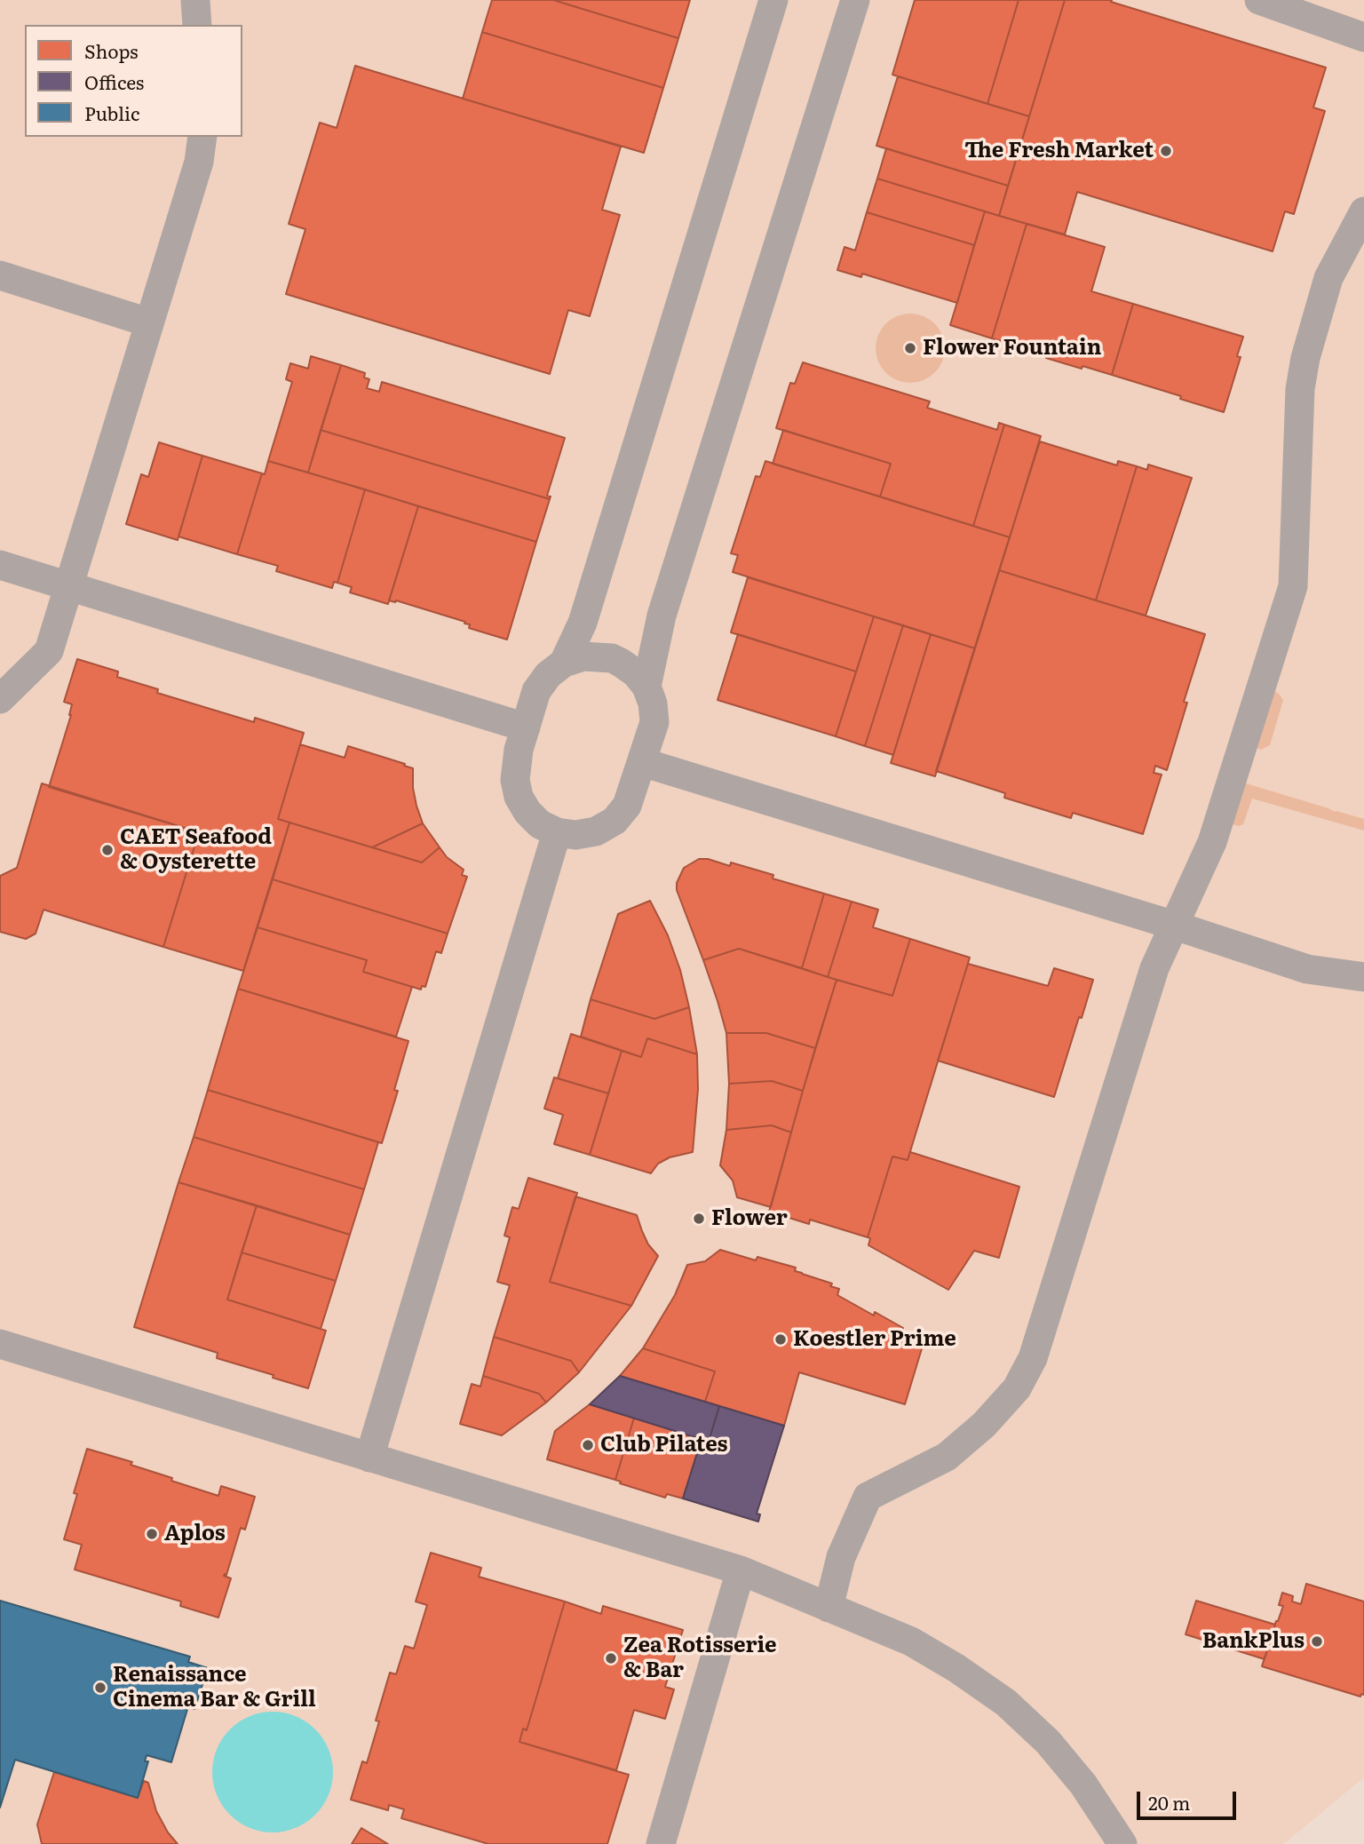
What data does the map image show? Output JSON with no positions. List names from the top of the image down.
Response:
{
  "places": [
    "The Fresh Market",
    "Flower Fountain",
    "CAET Seafood & Oysterette",
    "Flower",
    "Koestler Prime",
    "Club Pilates",
    "Aplos",
    "BankPlus",
    "Zea Rotisserie & Bar",
    "Renaissance Cinema Bar & Grill"
  ],
  "legend": ["Shops", "Offices", "Public"],
  "scale_bar": "20 m"
}
